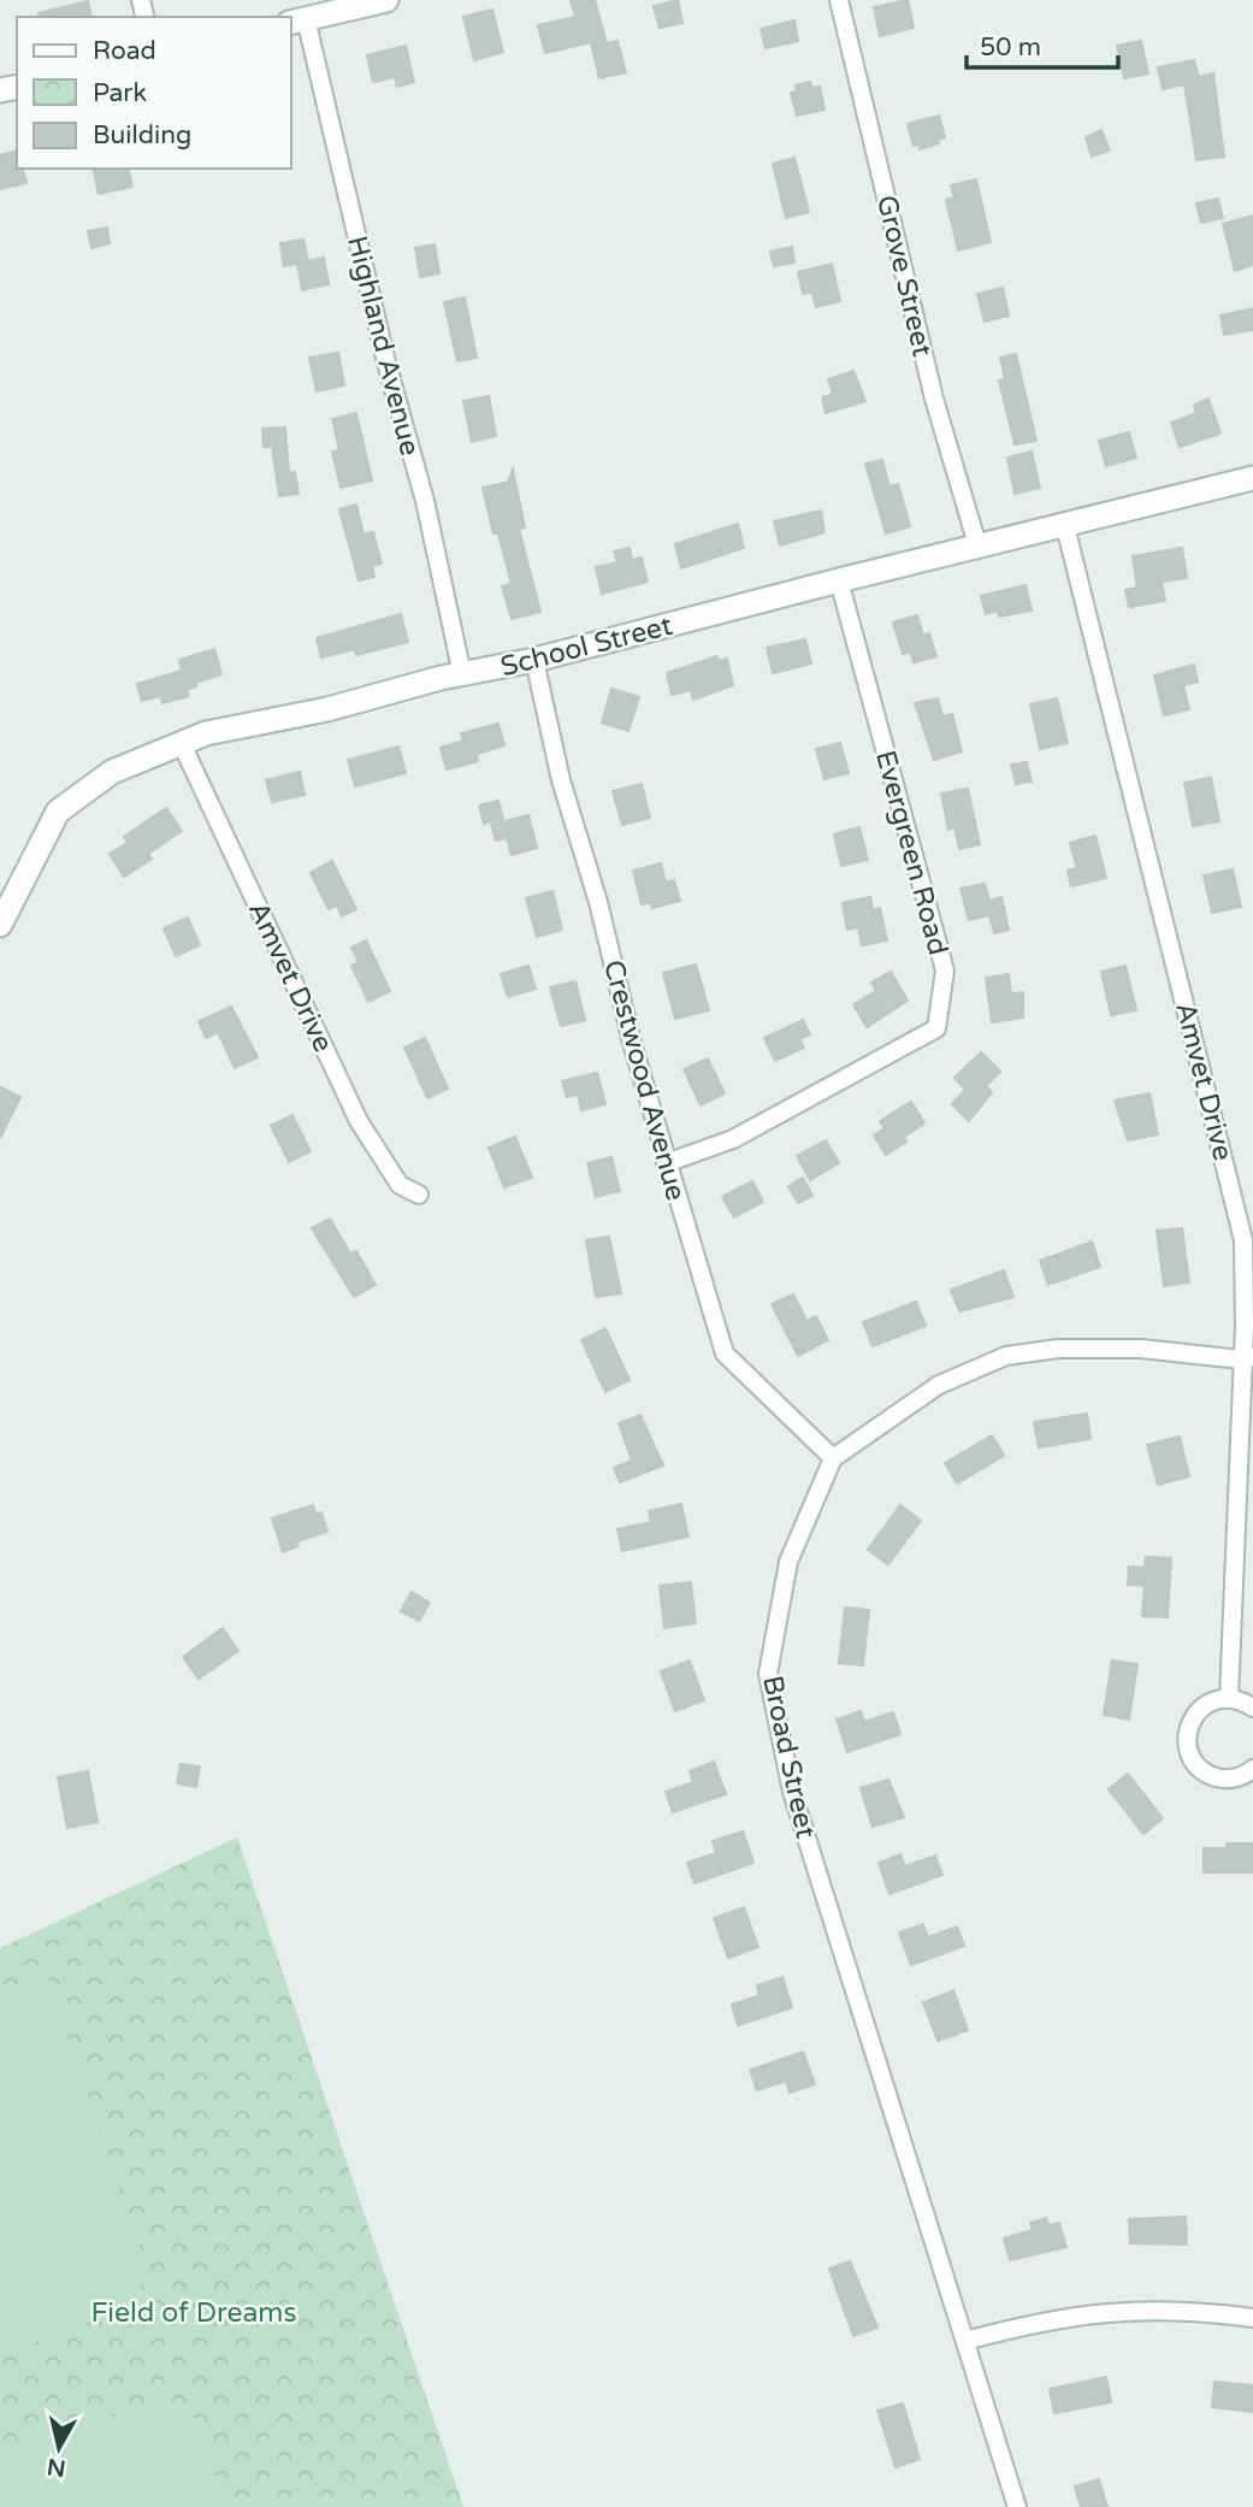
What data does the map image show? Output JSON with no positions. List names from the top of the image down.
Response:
{
  "streets": {
    "street": [
      "Grove Street",
      "Highland Avenue",
      "School Street",
      "Evergreen Road",
      "Amvet Drive",
      "Crestwood Avenue",
      "Broad Street"
    ]
  },
  "crossings": [
    ["Grove Street", "School Street"],
    ["Highland Avenue", "School Street"],
    ["School Street", "Evergreen Road"],
    ["School Street", "Amvet Drive"],
    ["School Street", "Crestwood Avenue"],
    ["Evergreen Road", "Crestwood Avenue"],
    ["Crestwood Avenue", "Broad Street"]
  ],
  "parks": ["Field of Dreams"],
  "legend": ["Road", "Park", "Building"],
  "scale_bar": "50 m",
  "north": "bottom"
}
